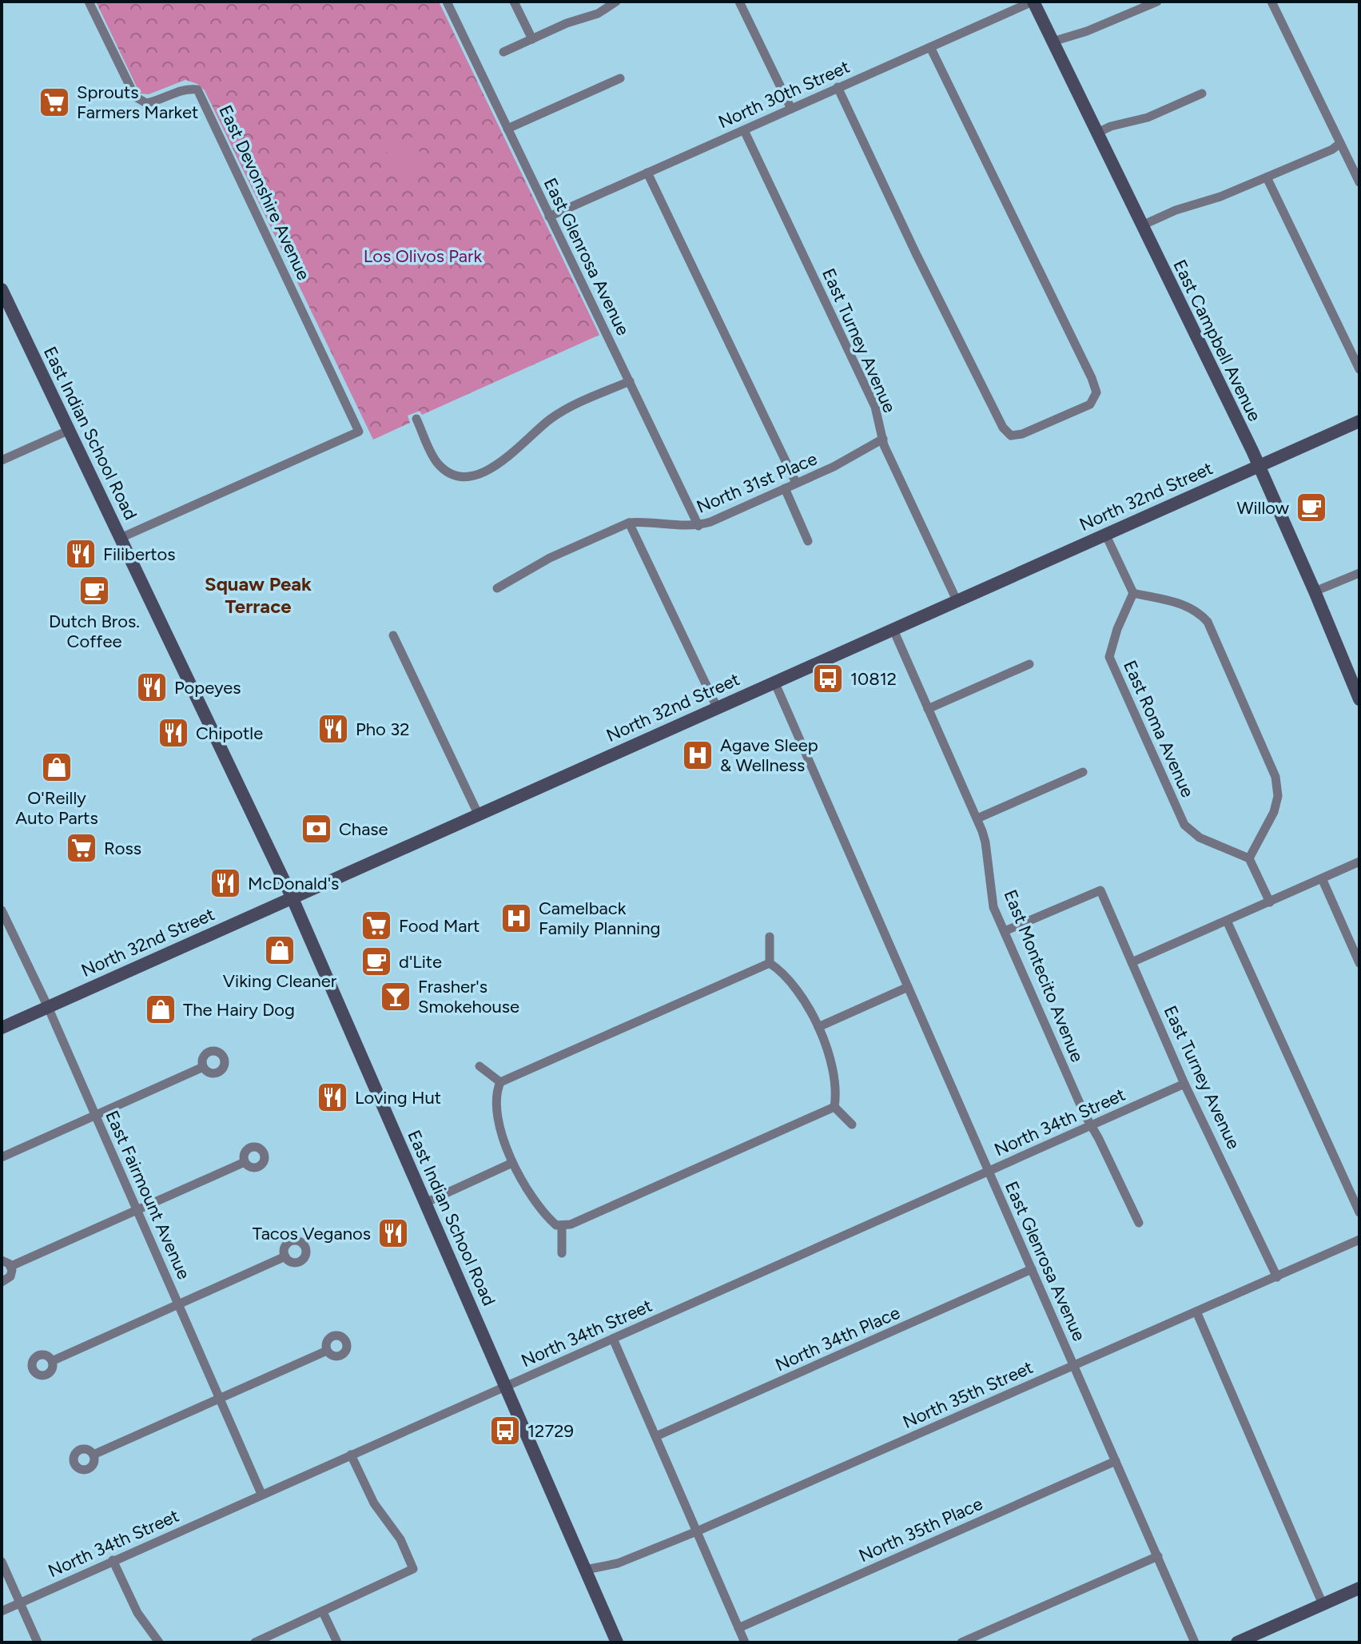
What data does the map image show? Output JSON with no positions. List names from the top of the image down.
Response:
{
  "streets": {
    "main road": ["East Campbell Avenue", "East Indian School Road", "North 32nd Street"],
    "street": [
      "North 30th Street",
      "East Devonshire Avenue",
      "East Glenrosa Avenue",
      "East Turney Avenue",
      "North 31st Place",
      "East Roma Avenue",
      "East Montecito Avenue",
      "North 34th Street",
      "East Fairmount Avenue",
      "North 34th Place",
      "North 35th Street",
      "North 35th Place"
    ]
  },
  "crossings": [
    ["North 30th Street", "East Glenrosa Avenue"],
    ["North 30th Street", "East Turney Avenue"],
    ["North 30th Street", "East Campbell Avenue"],
    ["East Devonshire Avenue", "East Indian School Road"],
    ["East Glenrosa Avenue", "North 31st Place"],
    ["East Glenrosa Avenue", "North 32nd Street"],
    ["East Glenrosa Avenue", "North 34th Street"],
    ["East Glenrosa Avenue", "North 34th Place"],
    ["East Glenrosa Avenue", "North 35th Street"],
    ["East Glenrosa Avenue", "North 35th Place"],
    ["East Turney Avenue", "North 31st Place"],
    ["East Turney Avenue", "North 32nd Street"],
    ["East Turney Avenue", "East Montecito Avenue"],
    ["East Turney Avenue", "North 34th Street"],
    ["East Turney Avenue", "North 35th Street"],
    ["East Campbell Avenue", "North 32nd Street"],
    ["East Indian School Road", "North 32nd Street"],
    ["East Indian School Road", "North 34th Street"],
    ["East Indian School Road", "North 35th Street"],
    ["North 32nd Street", "East Montecito Avenue"],
    ["North 32nd Street", "East Fairmount Avenue"],
    ["East Montecito Avenue", "North 34th Street"],
    ["North 34th Street", "East Fairmount Avenue"]
  ],
  "districts": ["Squaw Peak Terrace"],
  "parks": ["Los Olivos Park"],
  "places": {
    "supermarket": ["Sprouts Farmers Market", "Ross", "Food Mart"],
    "cafe": ["Willow", "Dutch Bros. Coffee", "d'Lite"],
    "restaurant": [
      "Filibertos",
      "Popeyes",
      "Pho 32",
      "Chipotle",
      "McDonald's",
      "Loving Hut",
      "Tacos Veganos"
    ],
    "bus stop": ["10812", "12729"],
    "hospital": ["Agave Sleep & Wellness", "Camelback Family Planning"],
    "shop": ["O'Reilly Auto Parts", "Viking Cleaner", "The Hairy Dog"],
    "bank": ["Chase"],
    "bar": ["Frasher's Smokehouse"]
  }
}
